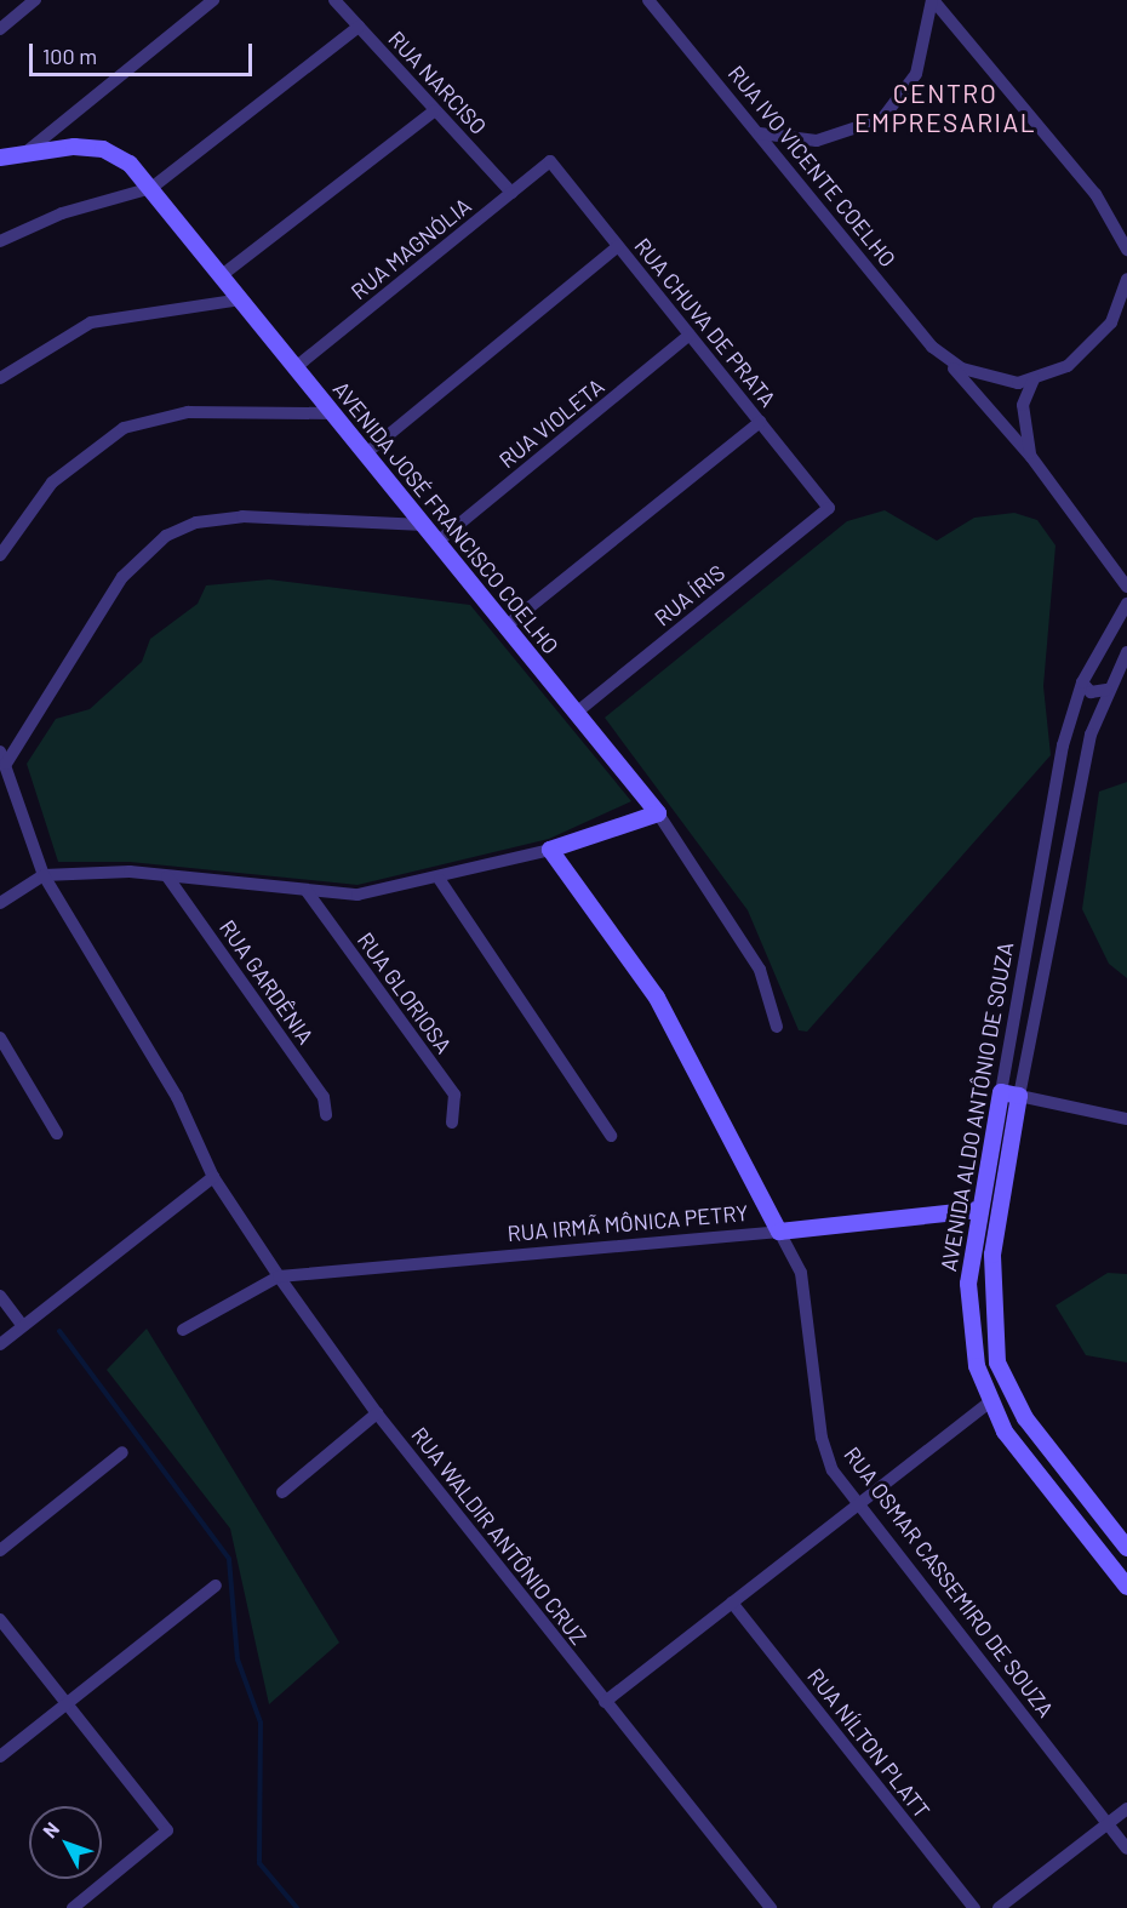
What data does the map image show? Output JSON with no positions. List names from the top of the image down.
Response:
{
  "streets": {
    "street": [
      "RUA NARCISO",
      "RUA IVO VICENTE COELHO",
      "RUA MAGNÓLIA",
      "RUA CHUVA DE PRATA",
      "RUA VIOLETA",
      "AVENIDA JOSÉ FRANCISCO COELHO",
      "RUA ÍRIS",
      "RUA GARDÊNIA",
      "RUA GLORIOSA",
      "AVENIDA ALDO ANTÔNIO DE SOUZA",
      "RUA IRMÃ MÔNICA PETRY",
      "RUA WALDIR ANTÔNIO CRUZ",
      "RUA OSMAR CASSEMIRO DE SOUZA",
      "RUA NÍLTON PLATT"
    ]
  },
  "crossings": [
    ["RUA NARCISO", "RUA MAGNÓLIA"],
    ["RUA MAGNÓLIA", "RUA CHUVA DE PRATA"],
    ["RUA MAGNÓLIA", "AVENIDA JOSÉ FRANCISCO COELHO"],
    ["RUA CHUVA DE PRATA", "RUA VIOLETA"],
    ["RUA CHUVA DE PRATA", "RUA ÍRIS"],
    ["RUA VIOLETA", "AVENIDA JOSÉ FRANCISCO COELHO"],
    ["AVENIDA JOSÉ FRANCISCO COELHO", "RUA ÍRIS"],
    ["AVENIDA ALDO ANTÔNIO DE SOUZA", "RUA IRMÃ MÔNICA PETRY"],
    ["RUA IRMÃ MÔNICA PETRY", "RUA WALDIR ANTÔNIO CRUZ"],
    ["RUA IRMÃ MÔNICA PETRY", "RUA OSMAR CASSEMIRO DE SOUZA"]
  ],
  "districts": ["CENTRO EMPRESARIAL"],
  "scale_bar": "100 m",
  "north": "top left"
}
